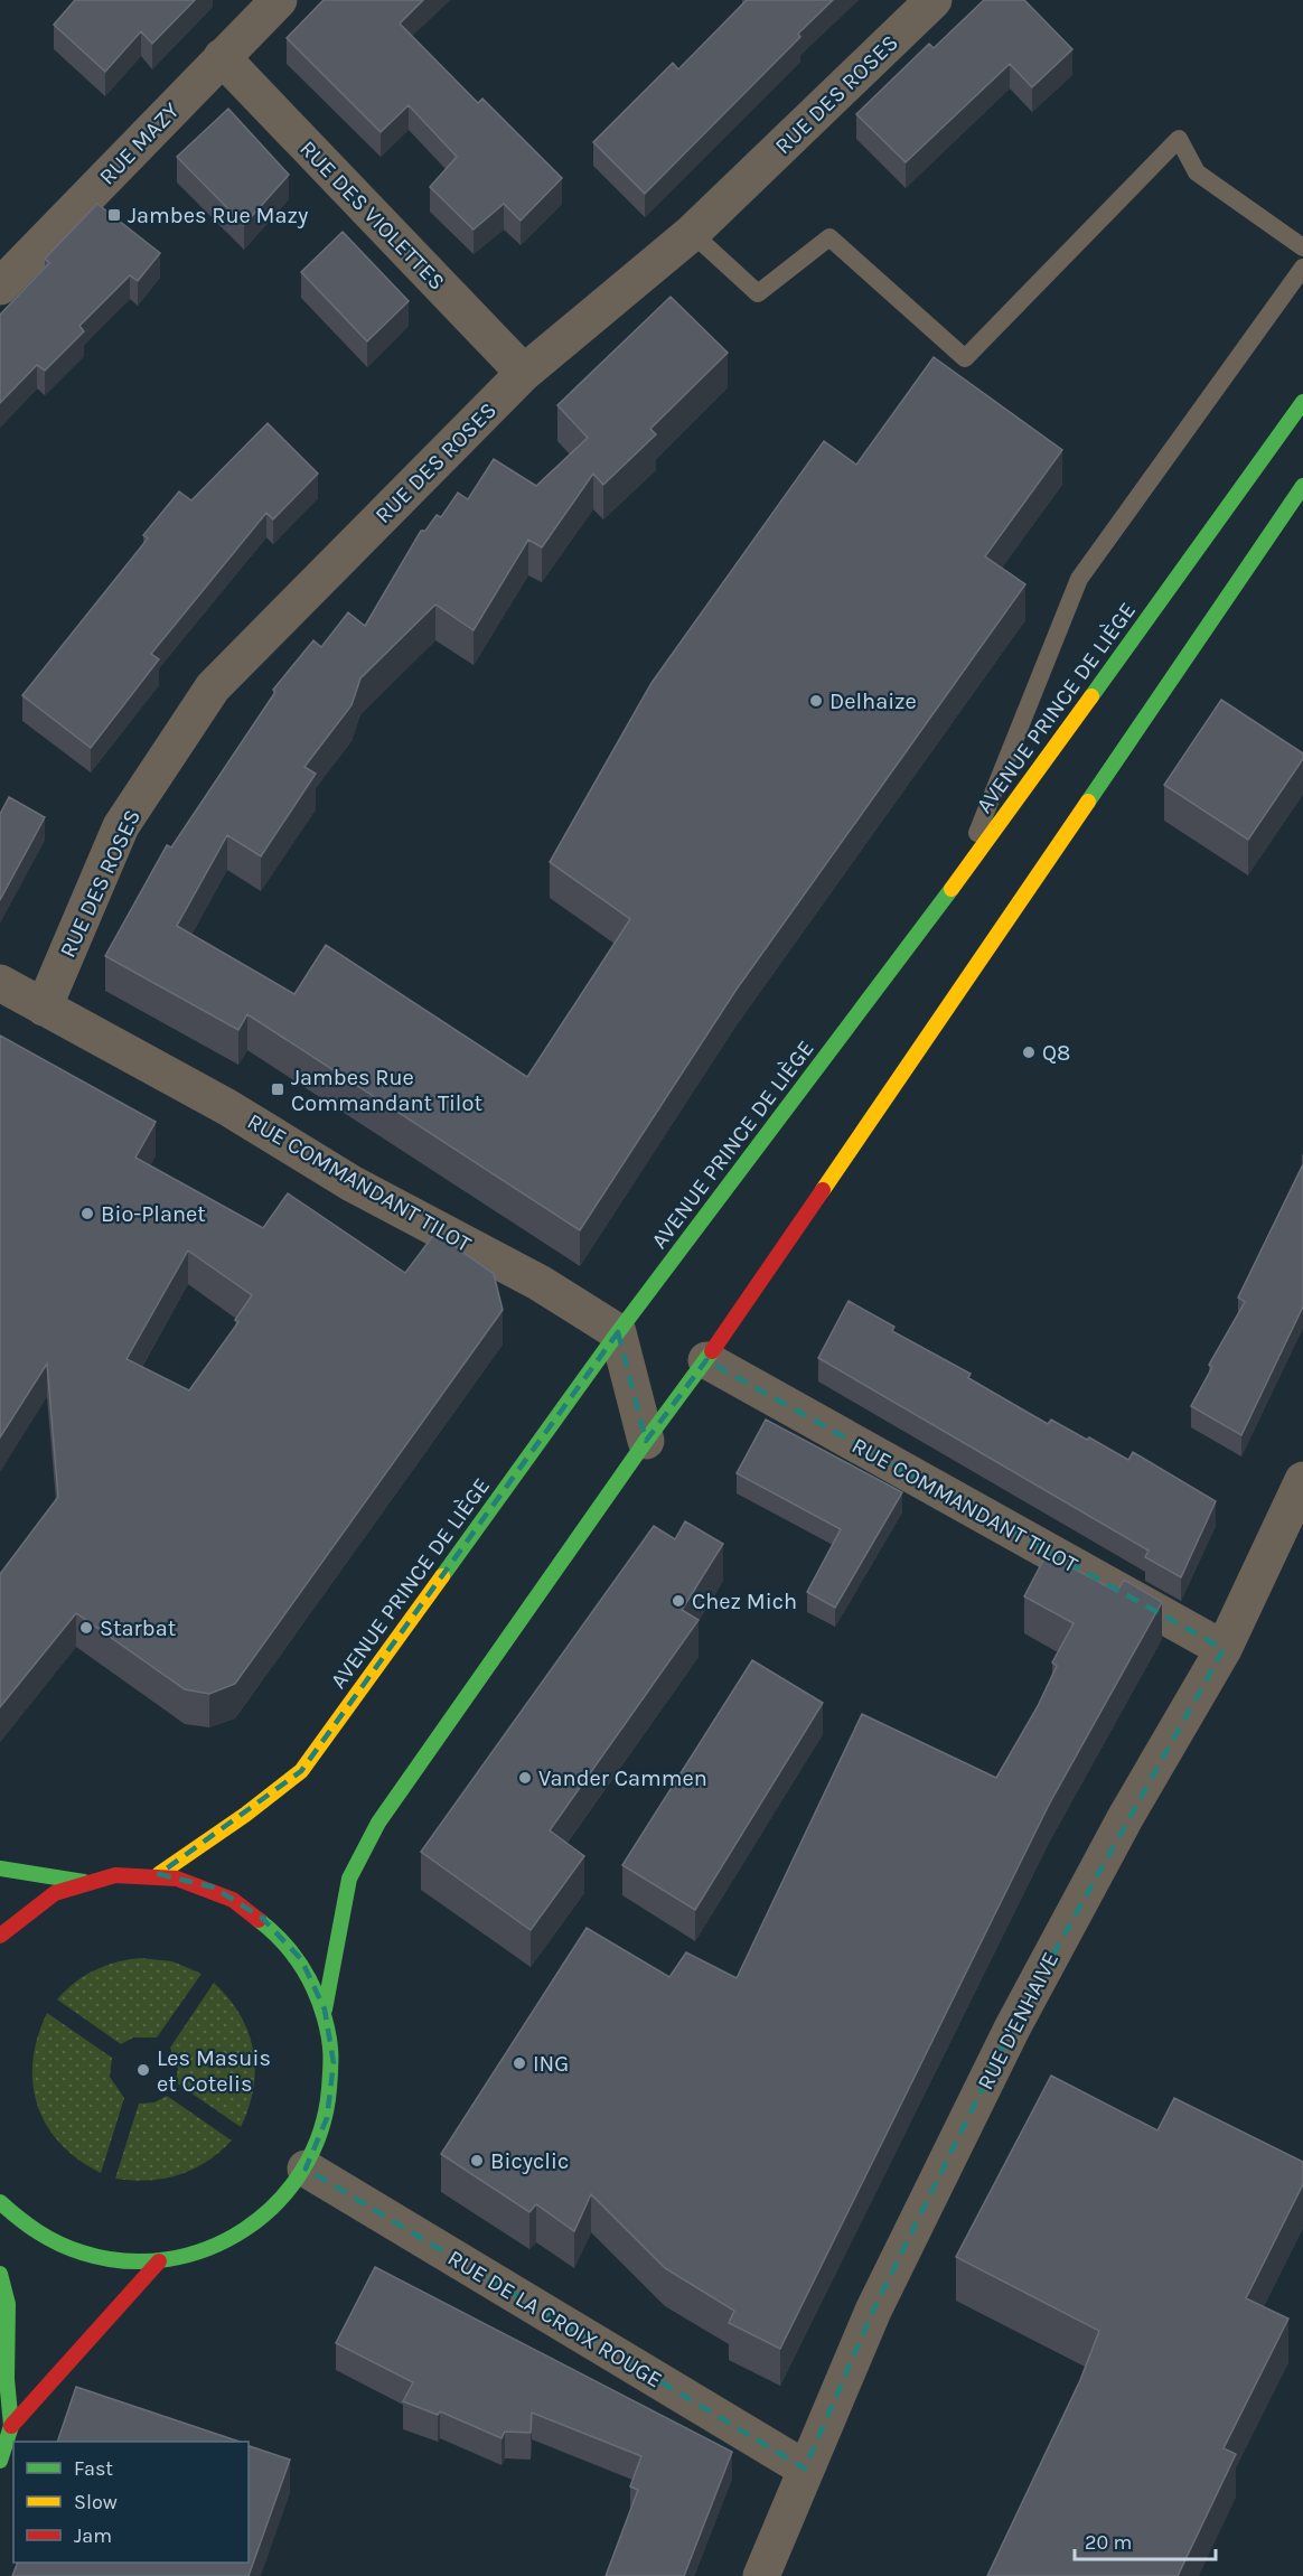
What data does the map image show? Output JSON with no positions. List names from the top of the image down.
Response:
{
  "streets": {
    "main road": ["AVENUE PRINCE DE LIÈGE"],
    "street": [
      "RUE DES ROSES",
      "RUE MAZY",
      "RUE DES VIOLETTES",
      "RUE COMMANDANT TILOT",
      "RUE D'ENHAIVE",
      "RUE DE LA CROIX ROUGE"
    ]
  },
  "crossings": [
    ["RUE DES ROSES", "RUE DES VIOLETTES"],
    ["RUE DES ROSES", "RUE COMMANDANT TILOT"],
    ["RUE MAZY", "RUE DES VIOLETTES"],
    ["AVENUE PRINCE DE LIÈGE", "RUE COMMANDANT TILOT"],
    ["RUE COMMANDANT TILOT", "RUE D'ENHAIVE"],
    ["RUE D'ENHAIVE", "RUE DE LA CROIX ROUGE"]
  ],
  "places": {
    "transit": ["Jambes Rue Mazy", "Jambes Rue Commandant Tilot"],
    "other": [
      "Delhaize",
      "Q8",
      "Bio-Planet",
      "Chez Mich",
      "Starbat",
      "Vander Cammen",
      "ING",
      "Les Masuis et Cotelis",
      "Bicyclic"
    ]
  },
  "legend": ["Fast", "Slow", "Jam"],
  "scale_bar": "20 m"
}
